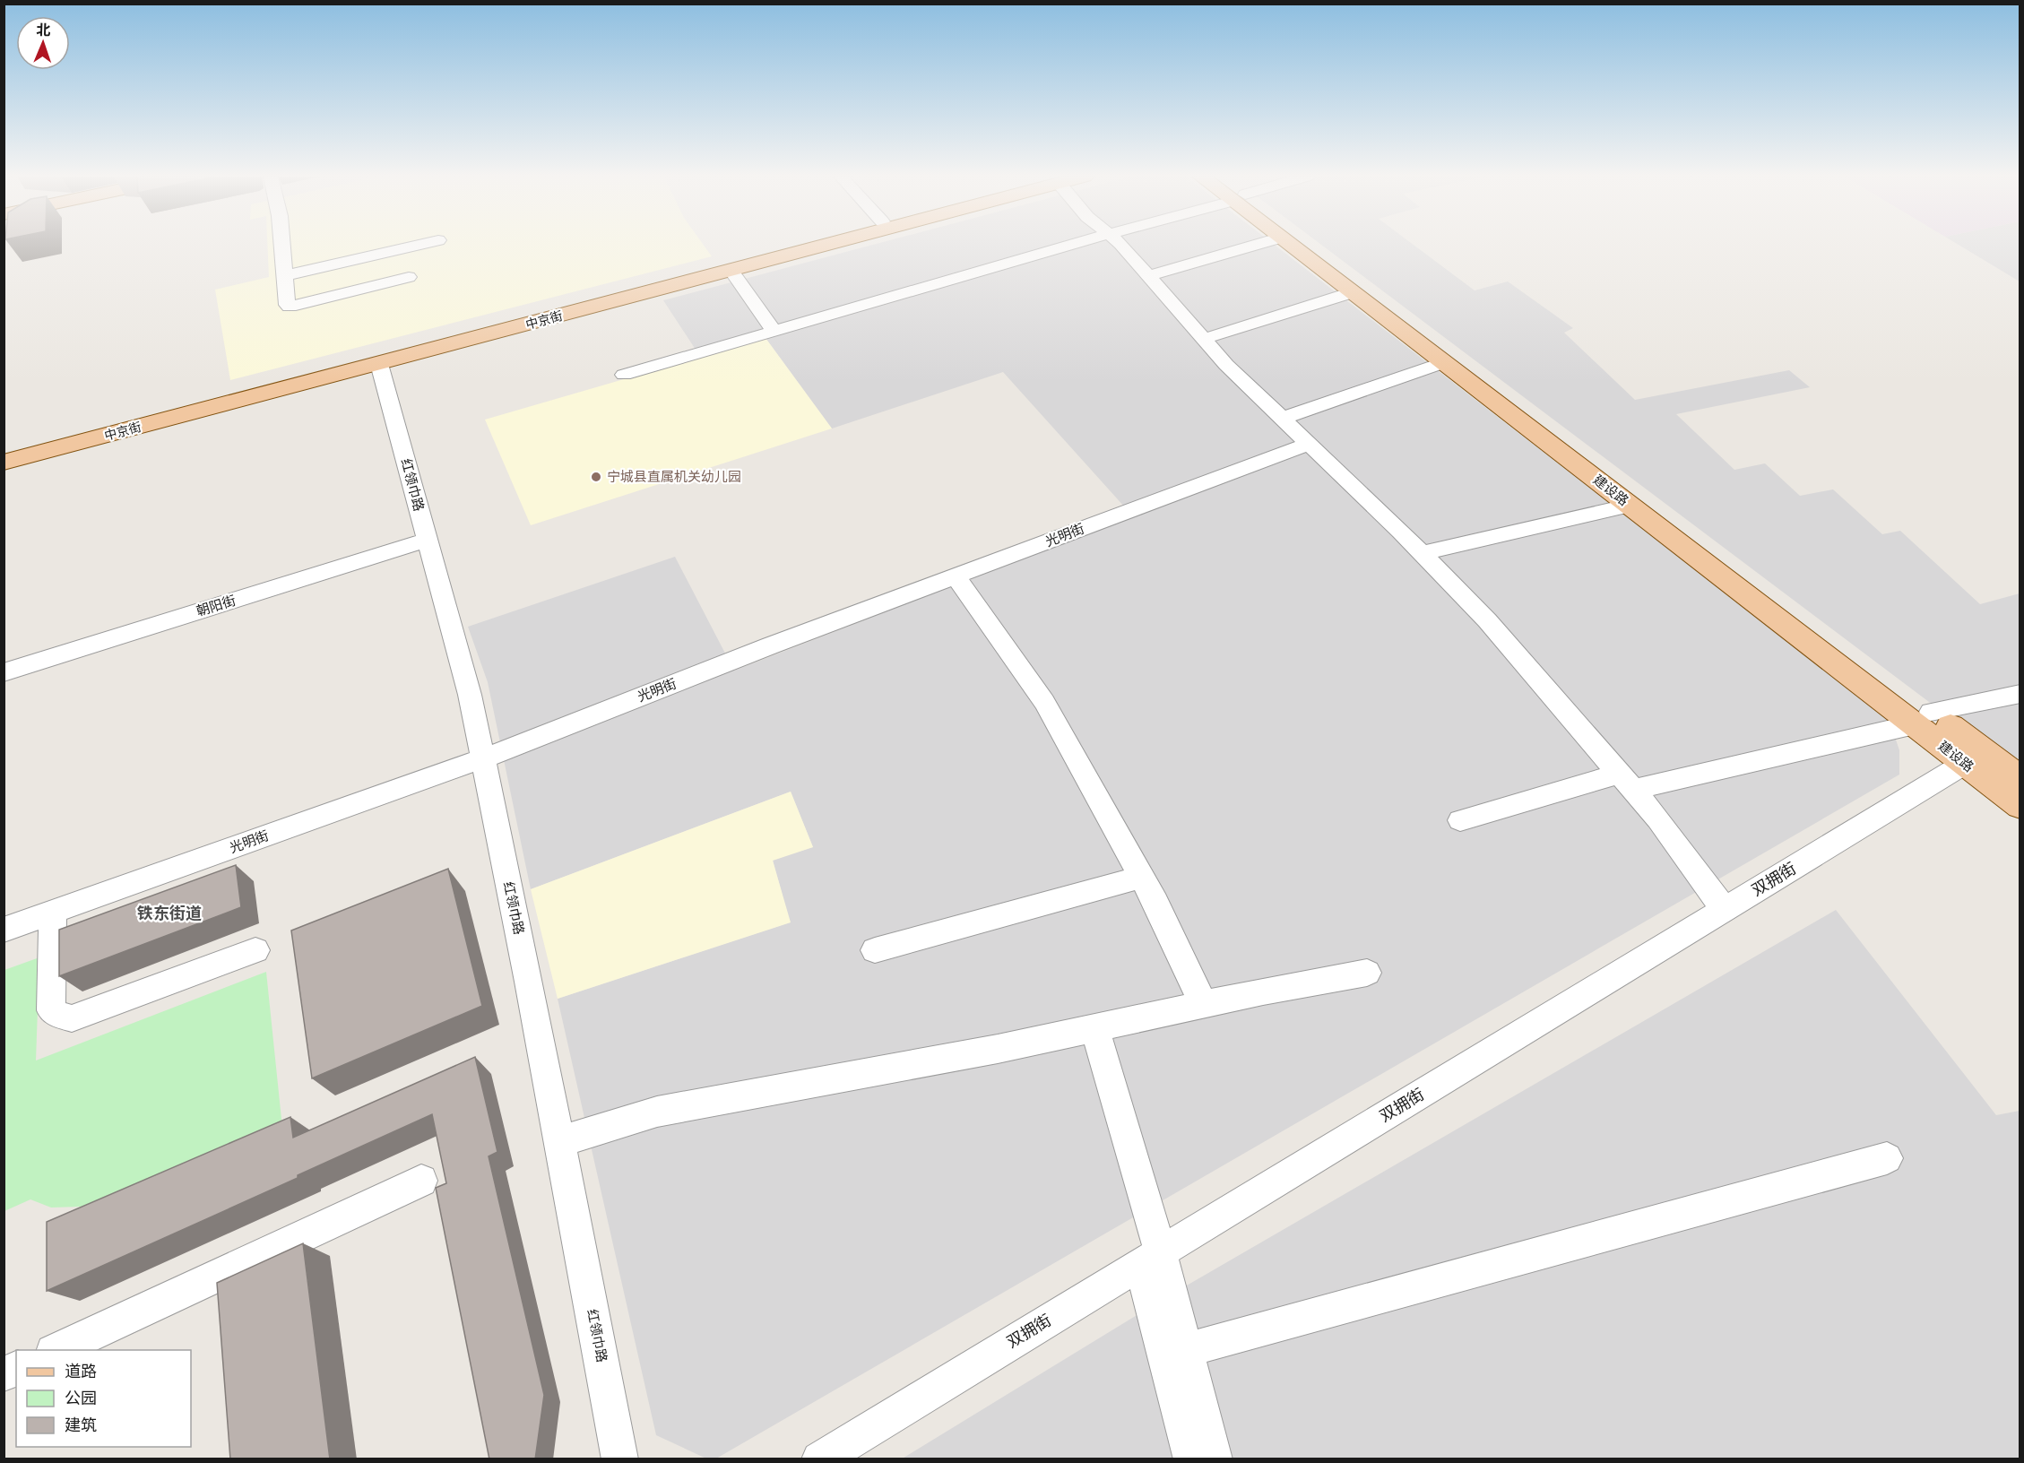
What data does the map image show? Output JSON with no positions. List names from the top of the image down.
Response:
{
  "streets": {
    "main road": ["中京街", "建设路"],
    "street": [
      "红领巾路",
      "光明街",
      "朝阳街",
      "双拥街"
    ]
  },
  "crossings": [
    ["中京街", "红领巾路"],
    ["红领巾路", "光明街"],
    ["红领巾路", "朝阳街"],
    ["建设路", "双拥街"]
  ],
  "districts": ["铁东街道"],
  "places": ["宁城县直属机关幼儿园"],
  "legend": ["道路", "公园", "建筑"],
  "north": "top"
}
